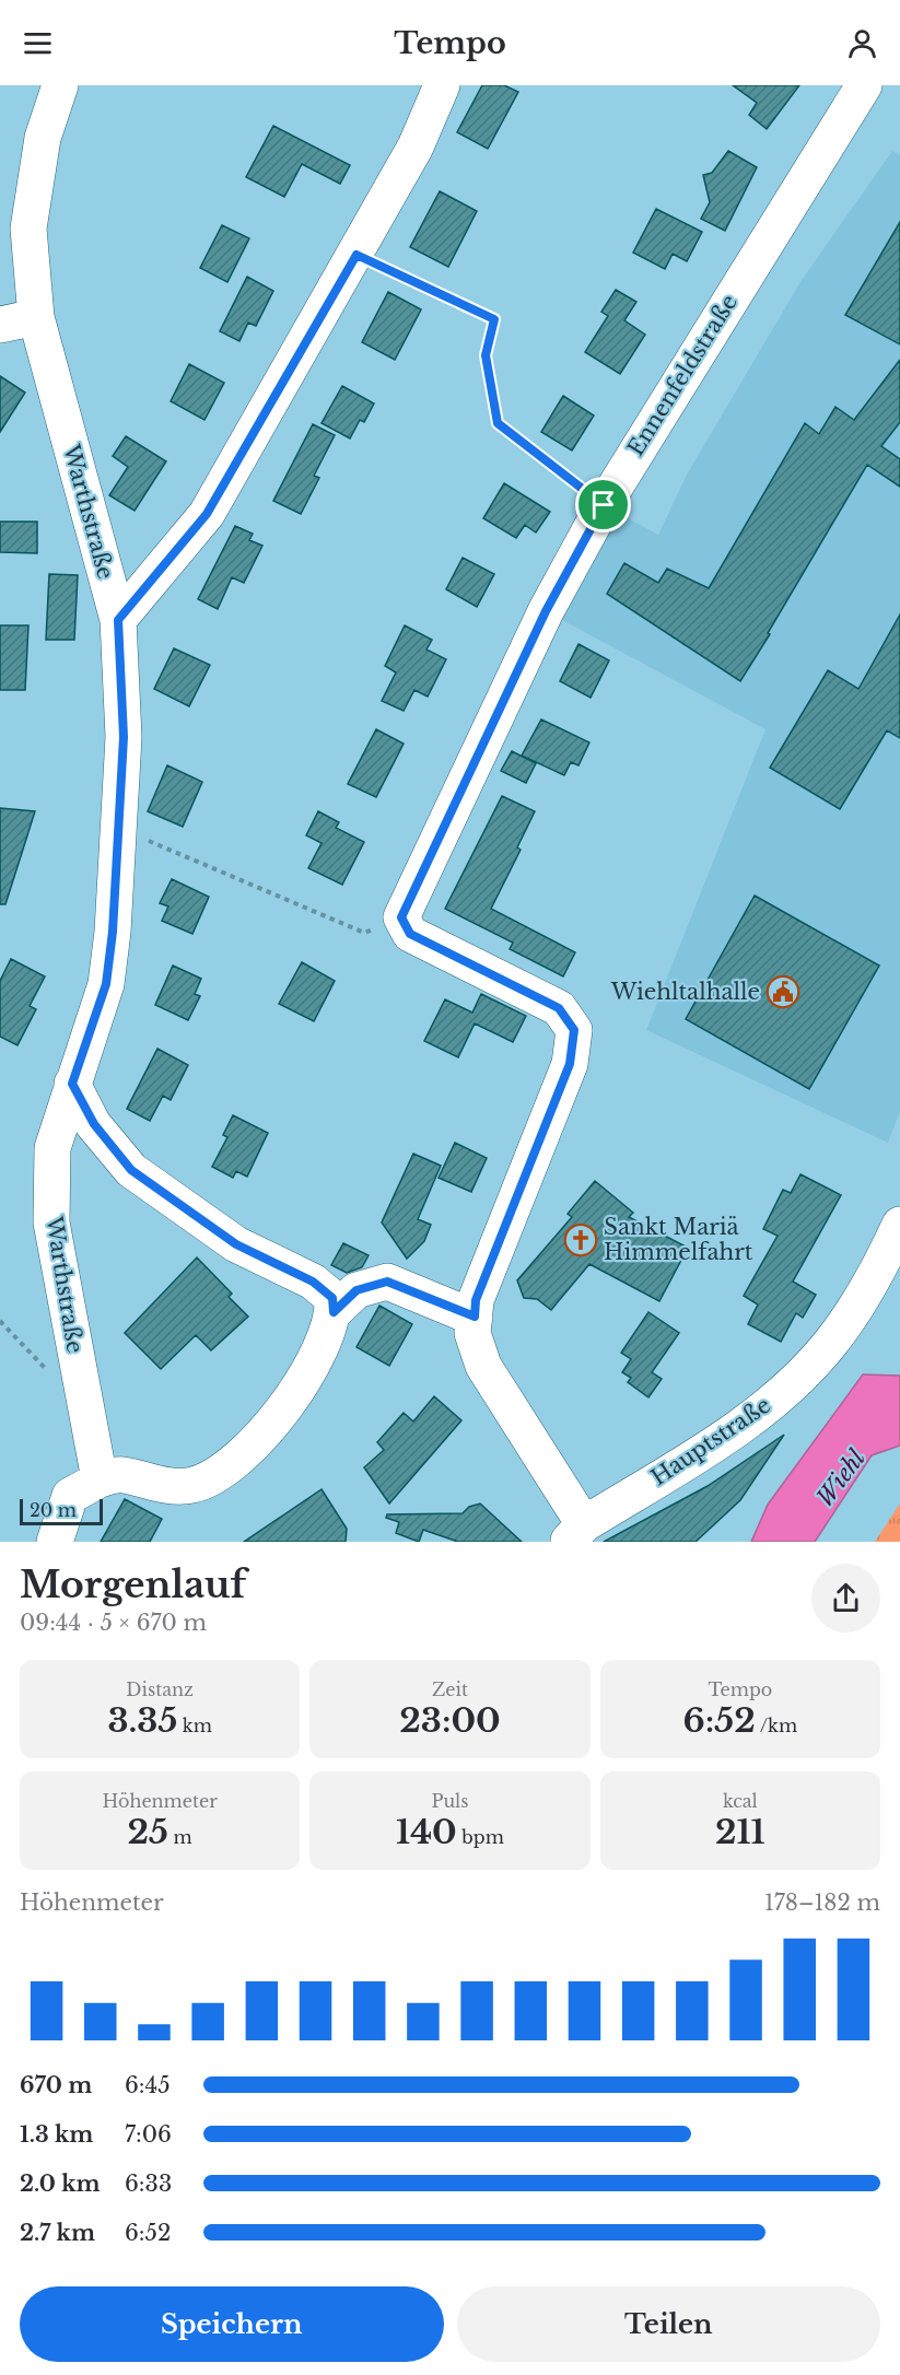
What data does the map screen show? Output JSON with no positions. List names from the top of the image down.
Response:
{
  "streets": {
    "street": ["Ennenfeldstraße", "Warthstraße", "Hauptstraße"]
  },
  "water": ["Wiehl"],
  "places": {
    "public building": ["Wiehltalhalle"],
    "church": ["Sankt Mariä Himmelfahrt"]
  },
  "scale_bar": "20 m",
  "page": {
    "header": "Tempo",
    "scale": "20 m",
    "heading": ["Morgenlauf", "09:44 · 5 × 670 m"],
    "stats": [
      ["Distanz", "3.35 km"],
      ["Zeit", "23:00"],
      ["Tempo", "6:52 /km"],
      ["Höhenmeter", "25 m"],
      ["Puls", "140 bpm"],
      ["kcal", "211"]
    ],
    "chart": ["Höhenmeter", "178–182 m"],
    "list": [
      {
        "name": "670 m",
        "note": "6:45"
      },
      {
        "name": "1.3 km",
        "note": "7:06"
      },
      {
        "name": "2.0 km",
        "note": "6:33"
      },
      {
        "name": "2.7 km",
        "note": "6:52"
      }
    ],
    "buttons": ["Speichern", "Teilen"]
  }
}
